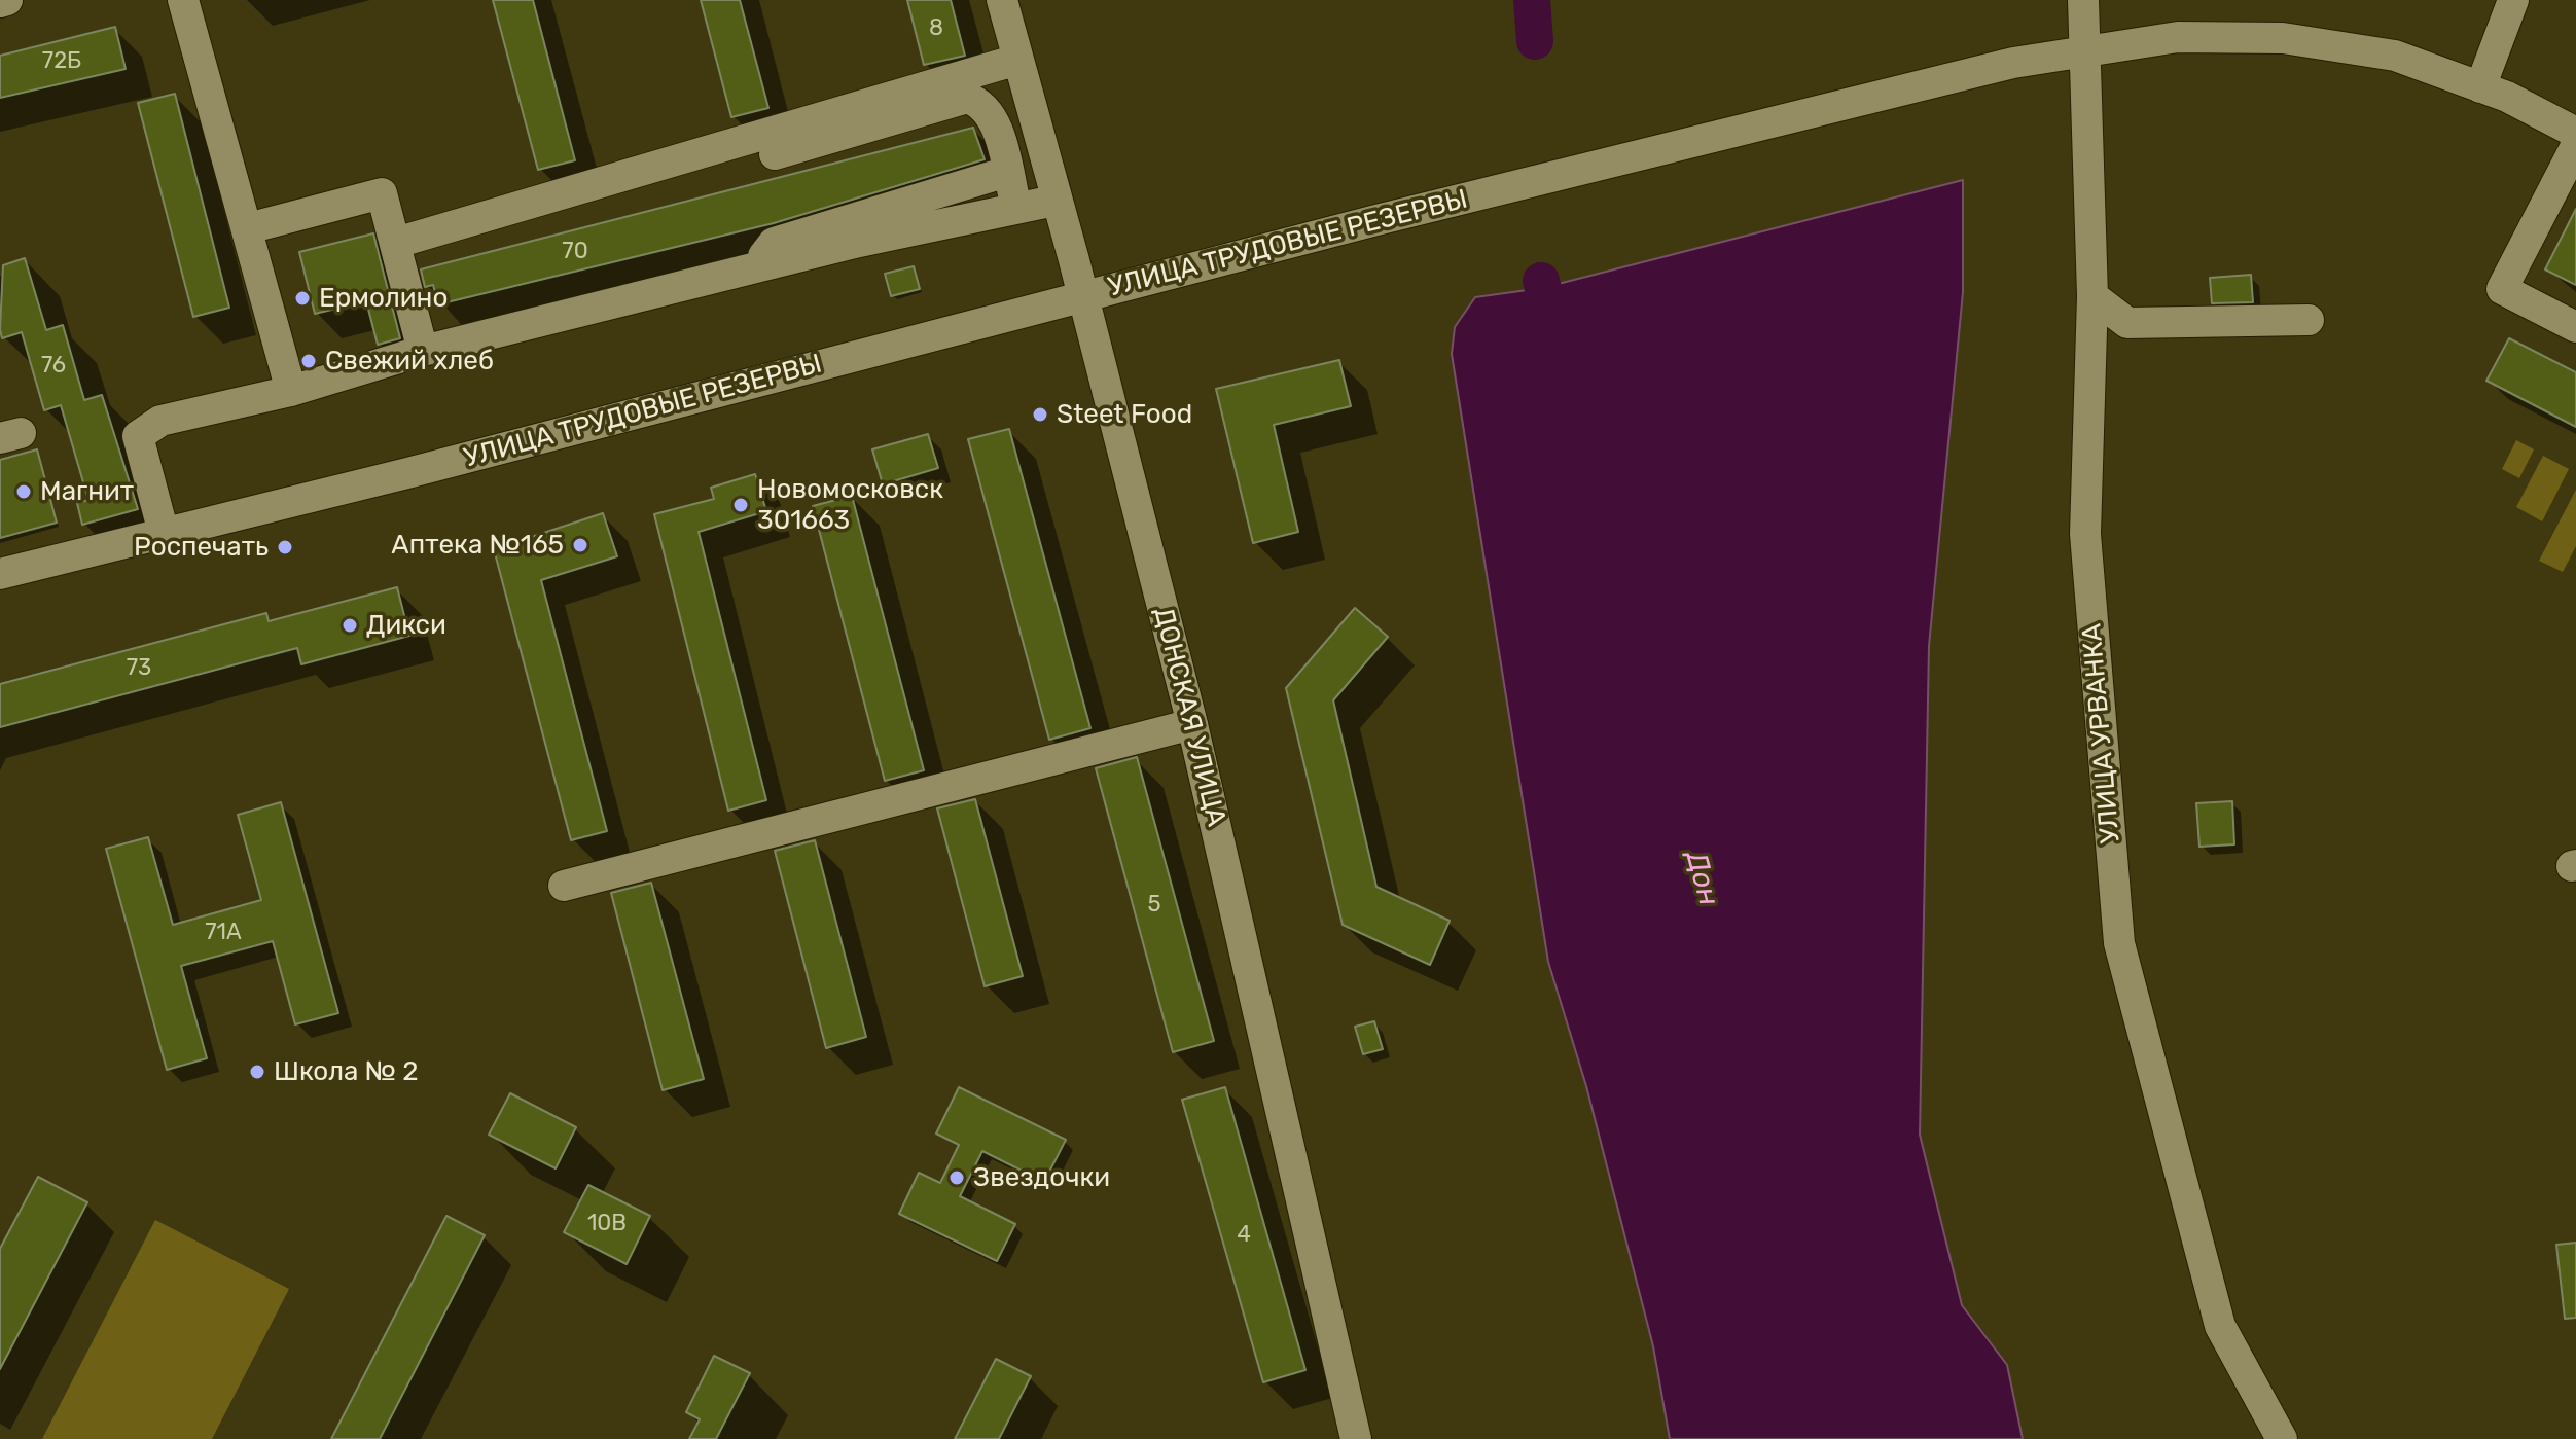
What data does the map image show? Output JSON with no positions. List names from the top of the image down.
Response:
{
  "streets": {
    "street": ["УЛИЦА ТРУДОВЫЕ РЕЗЕРВЫ", "ДОНСКАЯ УЛИЦА", "УЛИЦА УРВАНКА"]
  },
  "crossings": [
    ["УЛИЦА ТРУДОВЫЕ РЕЗЕРВЫ", "ДОНСКАЯ УЛИЦА"],
    ["УЛИЦА ТРУДОВЫЕ РЕЗЕРВЫ", "УЛИЦА УРВАНКА"]
  ],
  "water": ["Дон"],
  "places": [
    "Ермолино",
    "Свежий хлеб",
    "Steet Food",
    "Магнит",
    "Новомосковск 301663",
    "Аптека №165",
    "Роспечать",
    "Дикси",
    "Школа № 2",
    "Звездочки"
  ],
  "house_numbers": [
    "8",
    "72Б",
    "70",
    "76",
    "73",
    "5",
    "71А",
    "10В",
    "4"
  ]
}
